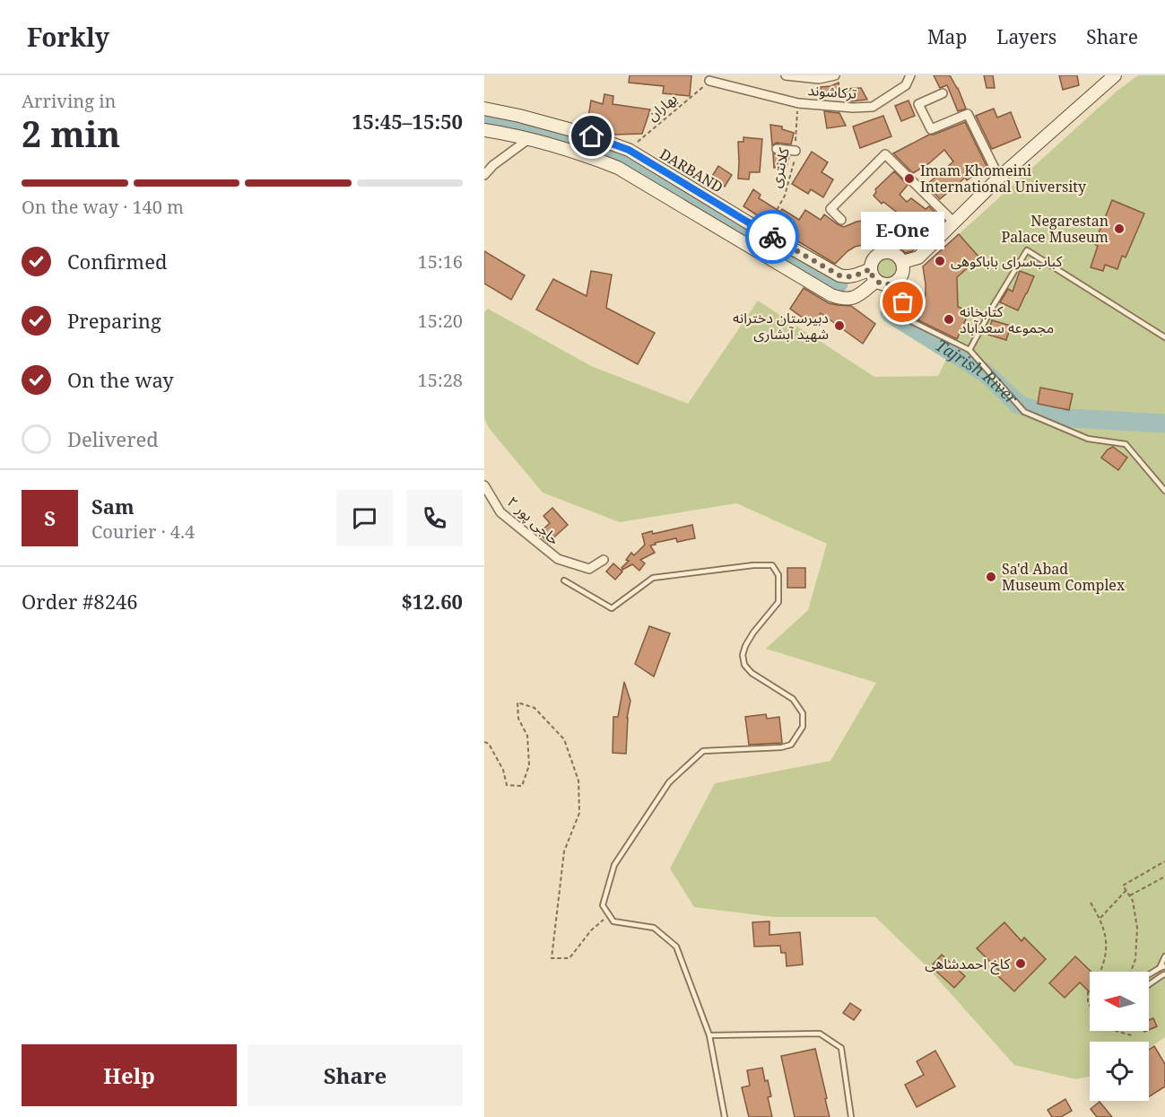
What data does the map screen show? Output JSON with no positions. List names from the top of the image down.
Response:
{
  "streets": {
    "main road": ["DARBAND"],
    "street": ["ترکاشوند", "حاجی پور ۲"],
    "path": ["بهاران", "کلانتری"]
  },
  "crossings": [
    ["ترکاشوند", "بهاران"],
    ["ترکاشوند", "کلانتری"],
    ["بهاران", "DARBAND"],
    ["کلانتری", "DARBAND"]
  ],
  "water": ["Tajrish River"],
  "places": [
    "Imam Khomeini International University",
    "Negarestan Palace Museum",
    "کباب‌سرای باباکوهی",
    "E-One",
    "کتابخانه مجموعه سعدآباد",
    "دبیرستان دخترانه شهید آبشاری",
    "Sa'd Abad Museum Complex",
    "کاخ احمدشاهی"
  ],
  "north": "left",
  "page": {
    "header": "Forkly",
    "nav": ["Map", "Layers", "Share"],
    "heading": ["2 min", "Arriving in", "15:45–15:50"],
    "panel": [
      "Sam",
      "Courier · 4.4",
      "Order #8246",
      "$12.60"
    ],
    "bar": "On the way · 140 m",
    "bubble": "E-One",
    "list": [
      ["Confirmed", "15:16"],
      ["Preparing", "15:20"],
      ["On the way", "15:28"],
      "Delivered"
    ],
    "round": "S",
    "buttons": ["Help", "Share"]
  }
}
